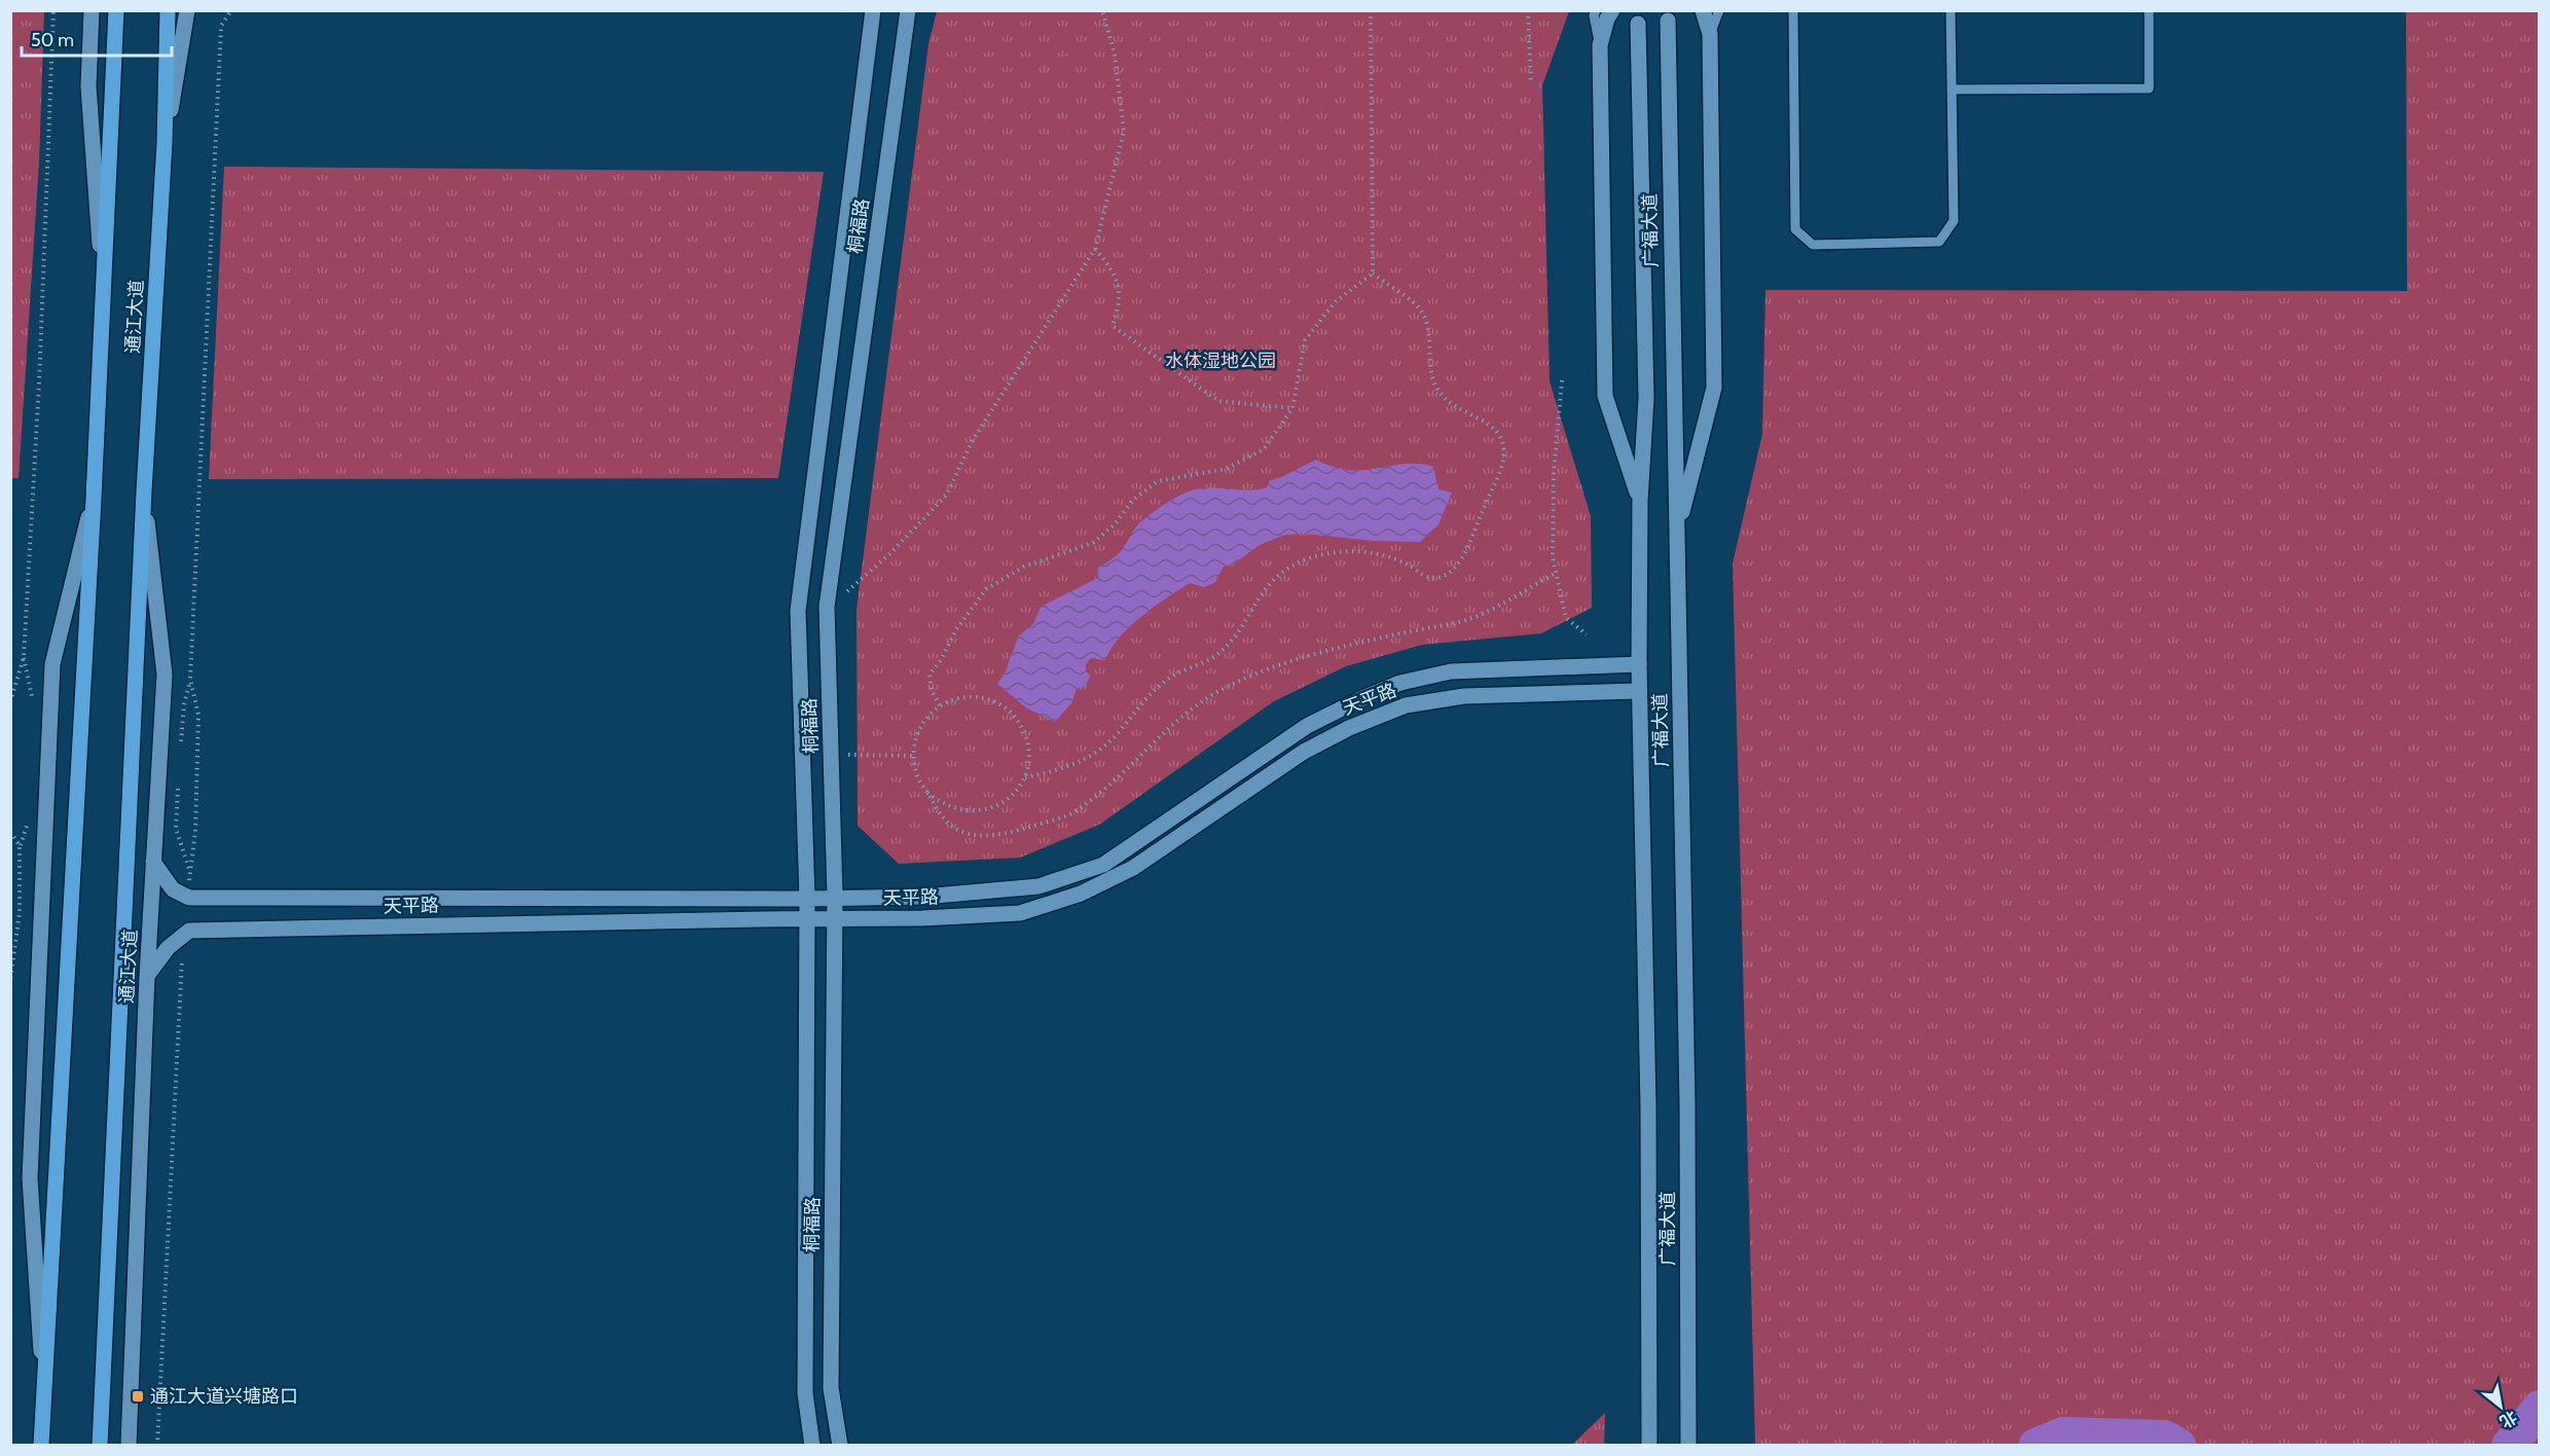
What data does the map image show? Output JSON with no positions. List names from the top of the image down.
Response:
{
  "streets": {
    "main road": ["通江大道"],
    "street": ["桐福路", "广福大道", "天平路"]
  },
  "crossings": [
    ["桐福路", "天平路"],
    ["广福大道", "天平路"]
  ],
  "parks": ["水体湿地公园"],
  "places": {
    "transit": ["通江大道兴塘路口"]
  },
  "scale_bar": "50 m",
  "north": "bottom right"
}
